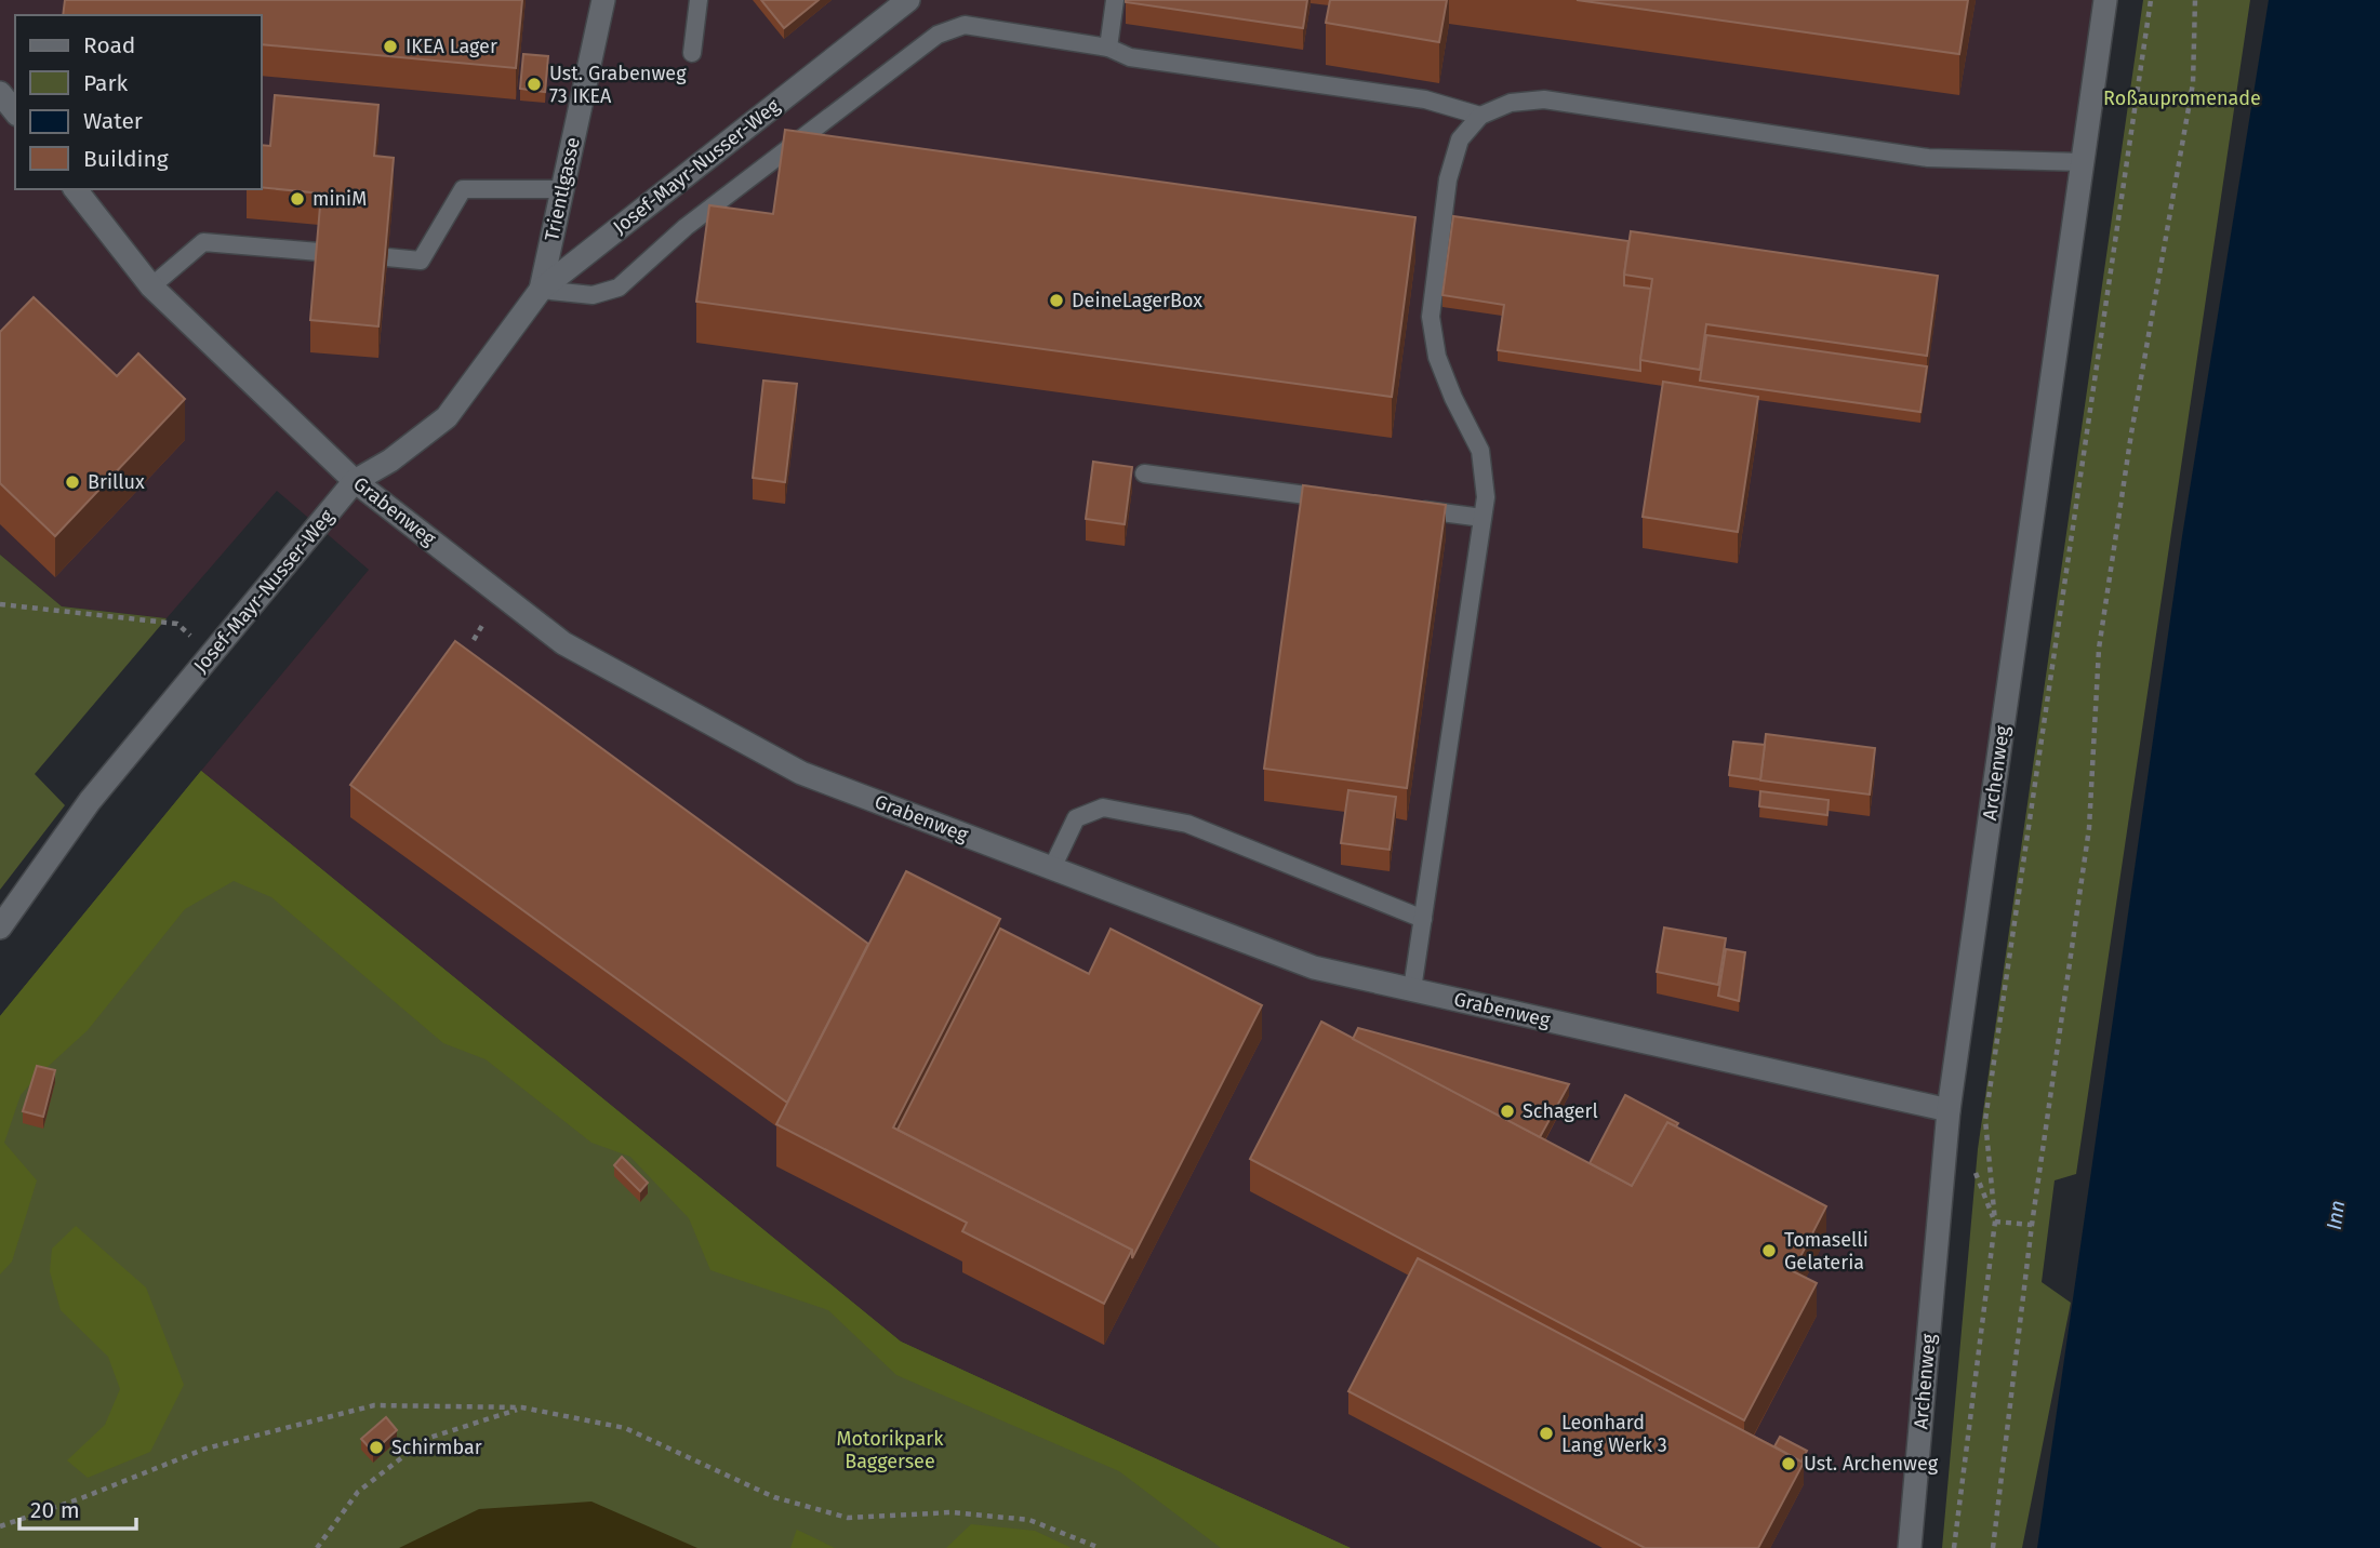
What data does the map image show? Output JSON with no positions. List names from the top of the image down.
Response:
{
  "streets": {
    "street": [
      "Josef-Mayr-Nusser-Weg",
      "Trientlgasse",
      "Grabenweg",
      "Archenweg"
    ]
  },
  "crossings": [
    ["Josef-Mayr-Nusser-Weg", "Trientlgasse"],
    ["Josef-Mayr-Nusser-Weg", "Grabenweg"],
    ["Grabenweg", "Archenweg"]
  ],
  "water": ["Inn"],
  "parks": ["Roßaupromenade", "Motorikpark Baggersee"],
  "places": [
    "IKEA Lager",
    "Ust. Grabenweg 73 IKEA",
    "miniM",
    "DeineLagerBox",
    "Brillux",
    "Schagerl",
    "Tomaselli Gelateria",
    "Leonhard Lang Werk 3",
    "Schirmbar",
    "Ust. Archenweg"
  ],
  "legend": [
    "Road",
    "Park",
    "Water",
    "Building"
  ],
  "scale_bar": "20 m"
}
